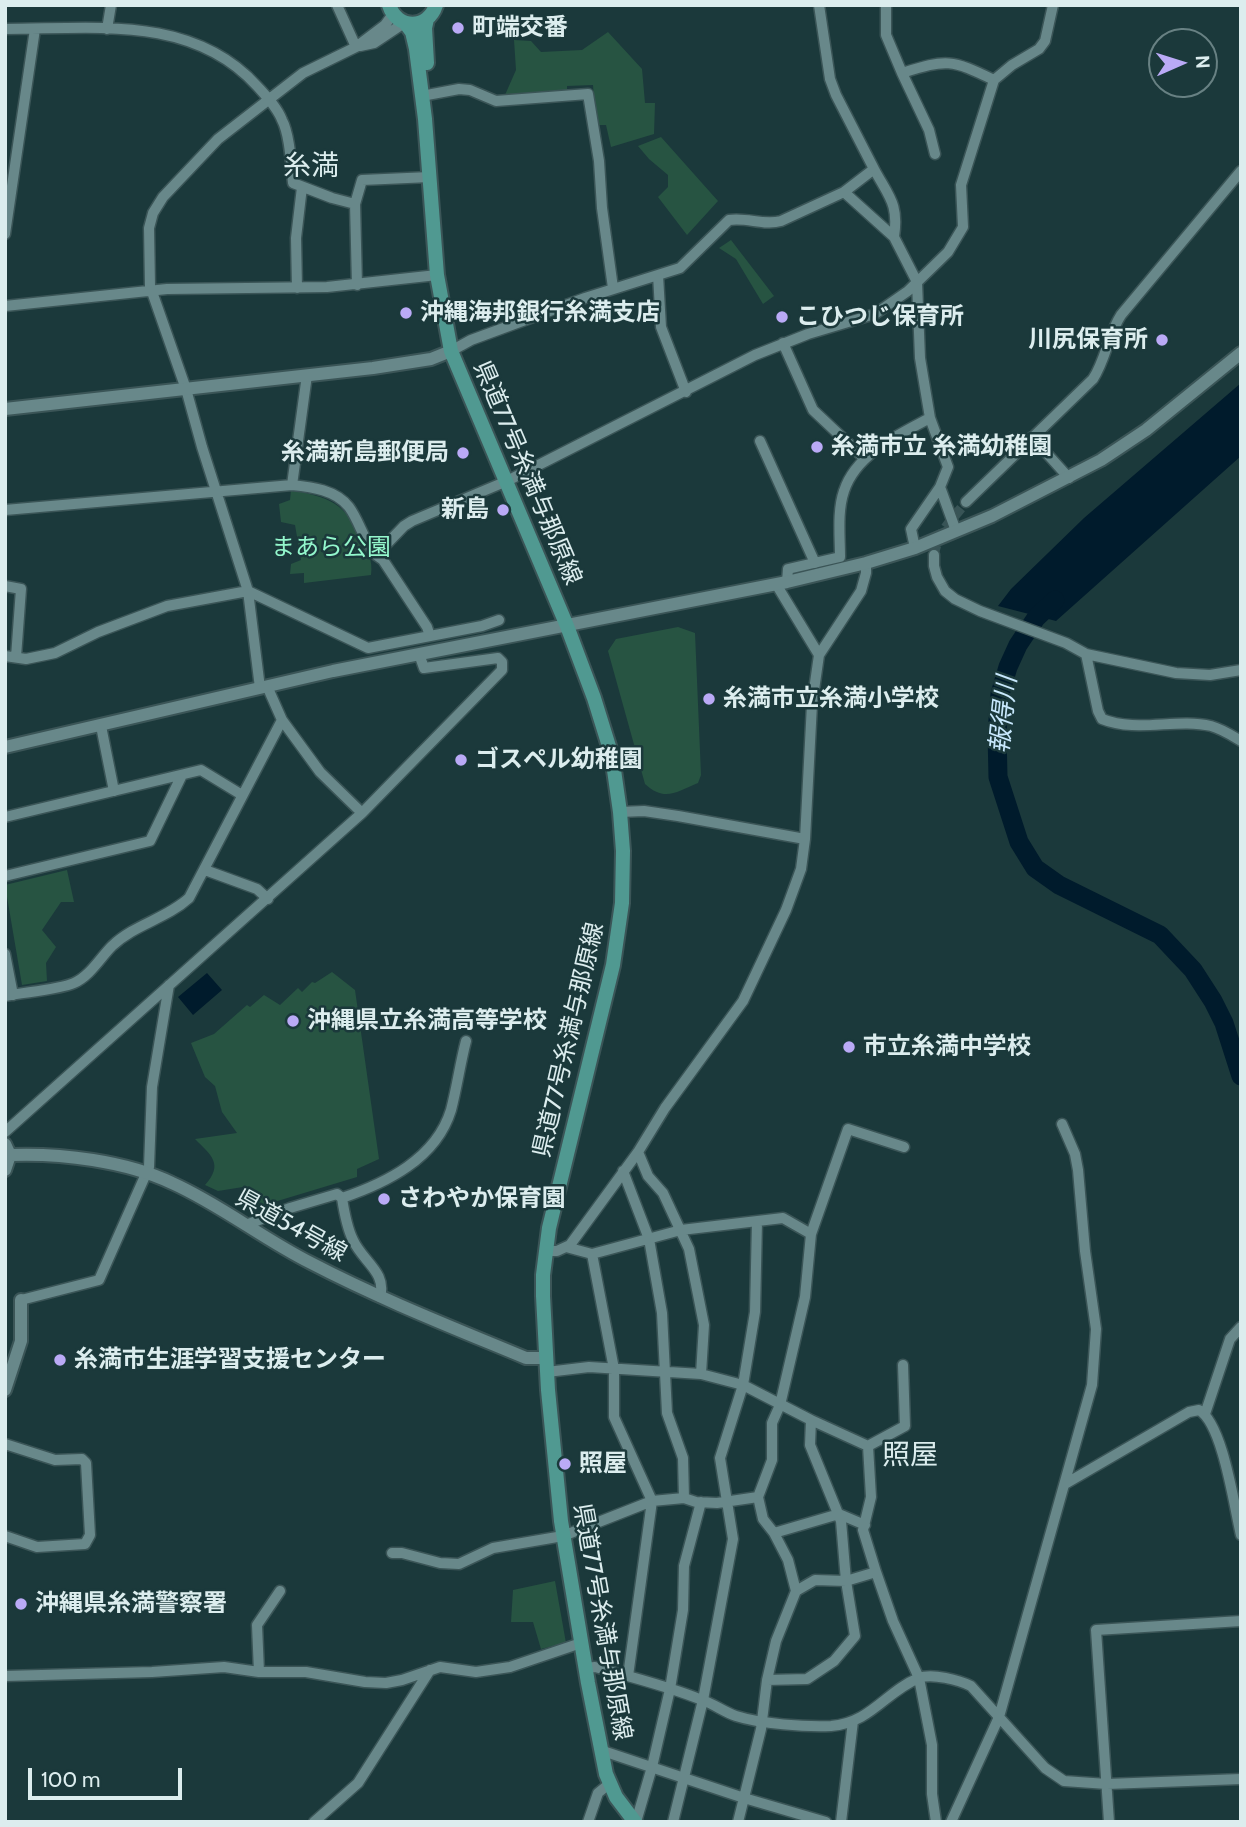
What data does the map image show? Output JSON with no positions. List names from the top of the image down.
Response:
{
  "streets": {
    "main road": ["県道77号糸満与那原線"],
    "street": ["県道54号線"]
  },
  "crossings": [
    ["県道77号糸満与那原線", "県道54号線"]
  ],
  "districts": ["糸満", "照屋"],
  "water": ["報得川"],
  "parks": ["まあら公園"],
  "places": [
    "町端交番",
    "沖縄海邦銀行糸満支店",
    "こひつじ保育所",
    "川尻保育所",
    "糸満市立 糸満幼稚園",
    "糸満新島郵便局",
    "新島",
    "糸満市立糸満小学校",
    "ゴスペル幼稚園",
    "沖縄県立糸満高等学校",
    "市立糸満中学校",
    "さわやか保育園",
    "糸満市生涯学習支援センター",
    "照屋",
    "沖縄県糸満警察署"
  ],
  "scale_bar": "100 m",
  "north": "right"
}
